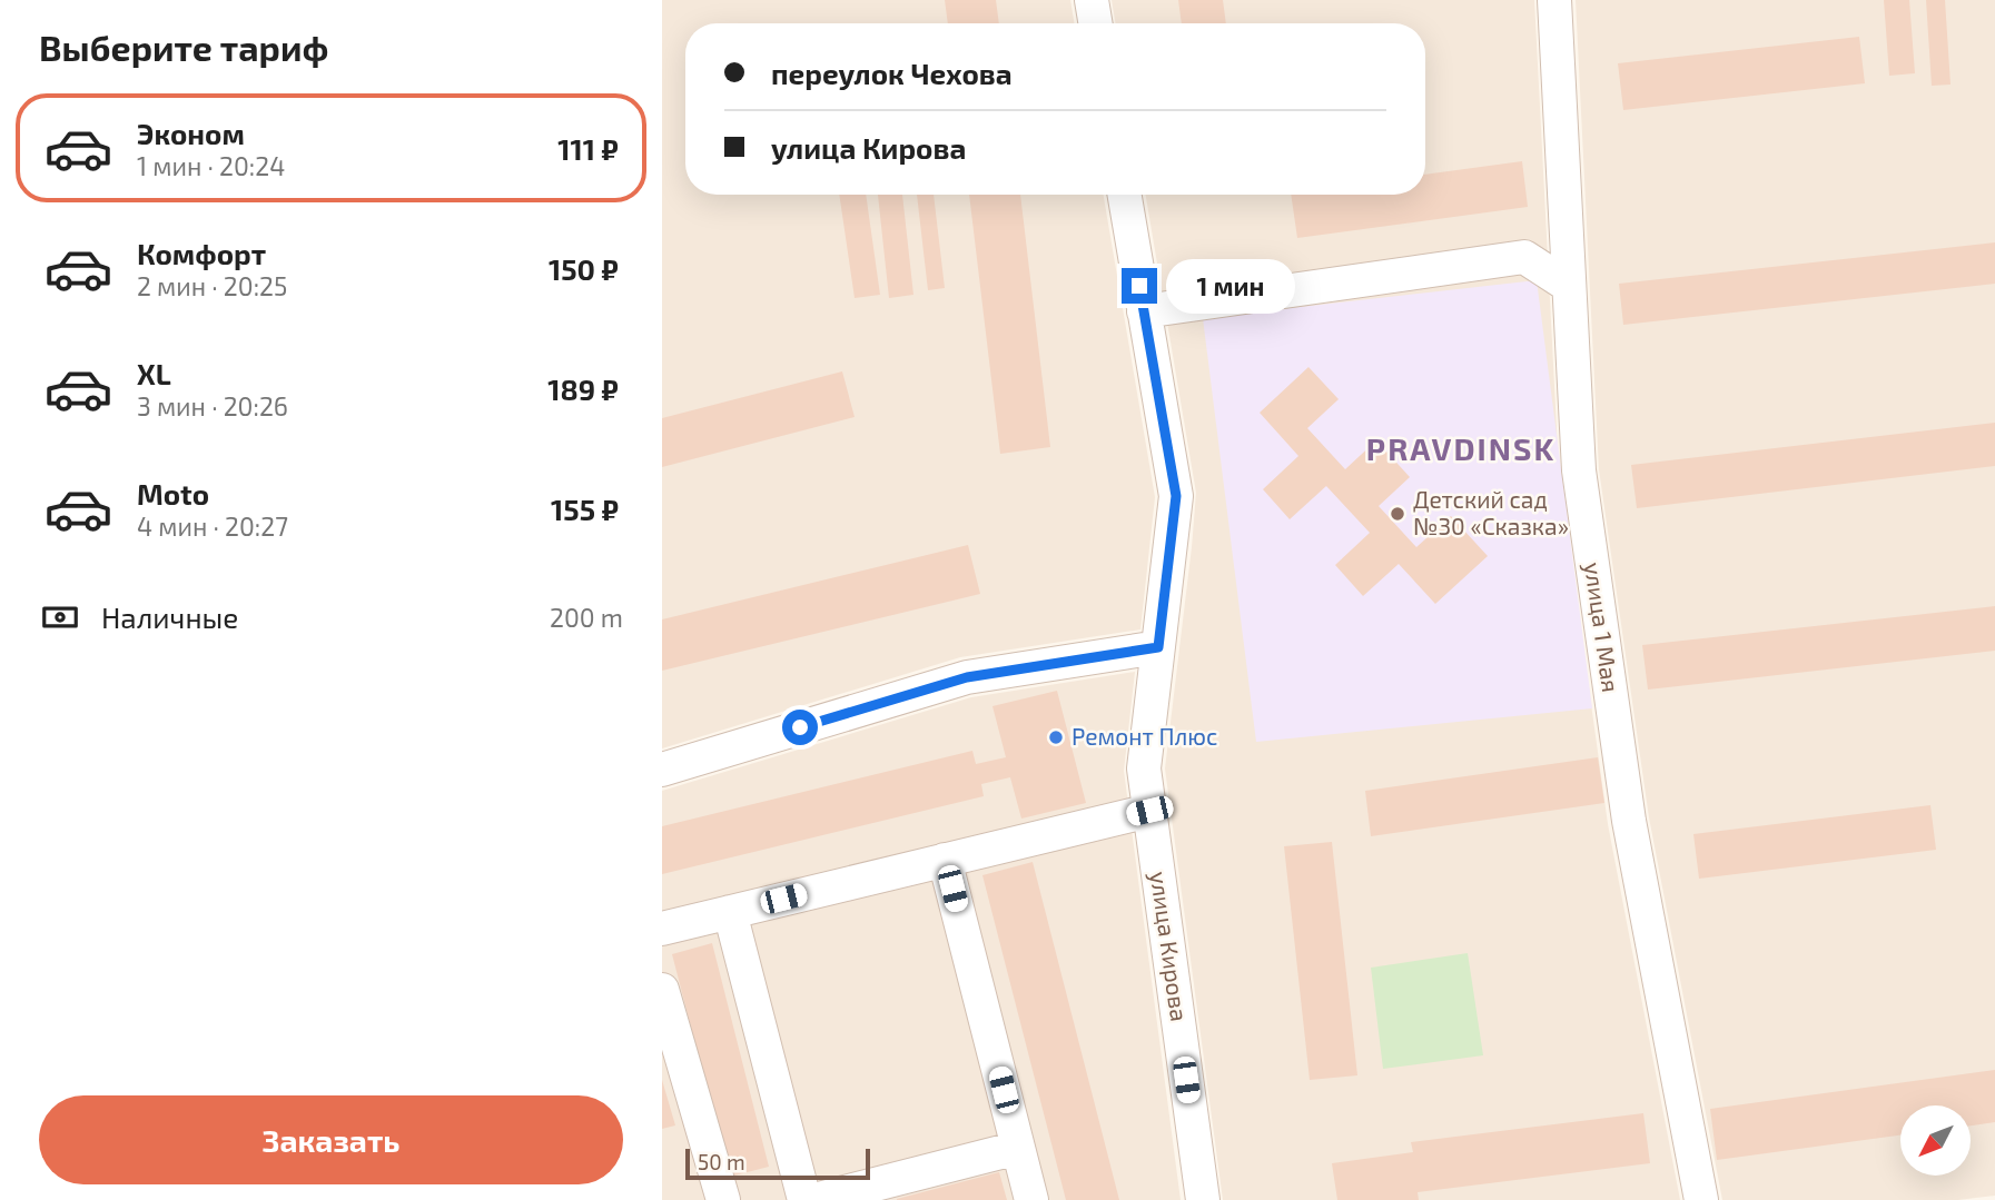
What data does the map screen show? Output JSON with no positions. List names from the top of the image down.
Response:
{
  "streets": {
    "street": ["улица 1 Мая", "улица Кирова"]
  },
  "districts": ["PRAVDINSK"],
  "places": ["Детский сад №30 «Сказка»", "Ремонт Плюс"],
  "scale_bar": "50 m",
  "north": "bottom left",
  "page": {
    "heading": "Выберите тариф",
    "banner": ["переулок Чехова", "улица Кирова"],
    "list": [
      {
        "name": "Эконом",
        "note": "1 мин · 20:24",
        "value": "111 ₽"
      },
      {
        "name": "Комфорт",
        "note": "2 мин · 20:25",
        "value": "150 ₽"
      },
      {
        "name": "XL",
        "note": "3 мин · 20:26",
        "value": "189 ₽"
      },
      {
        "name": "Moto",
        "note": "4 мин · 20:27",
        "value": "155 ₽"
      }
    ],
    "bubble": "1 мин",
    "pay": ["Наличные", "200 m"],
    "buttons": "Заказать",
    "scale": "50 m"
  }
}
